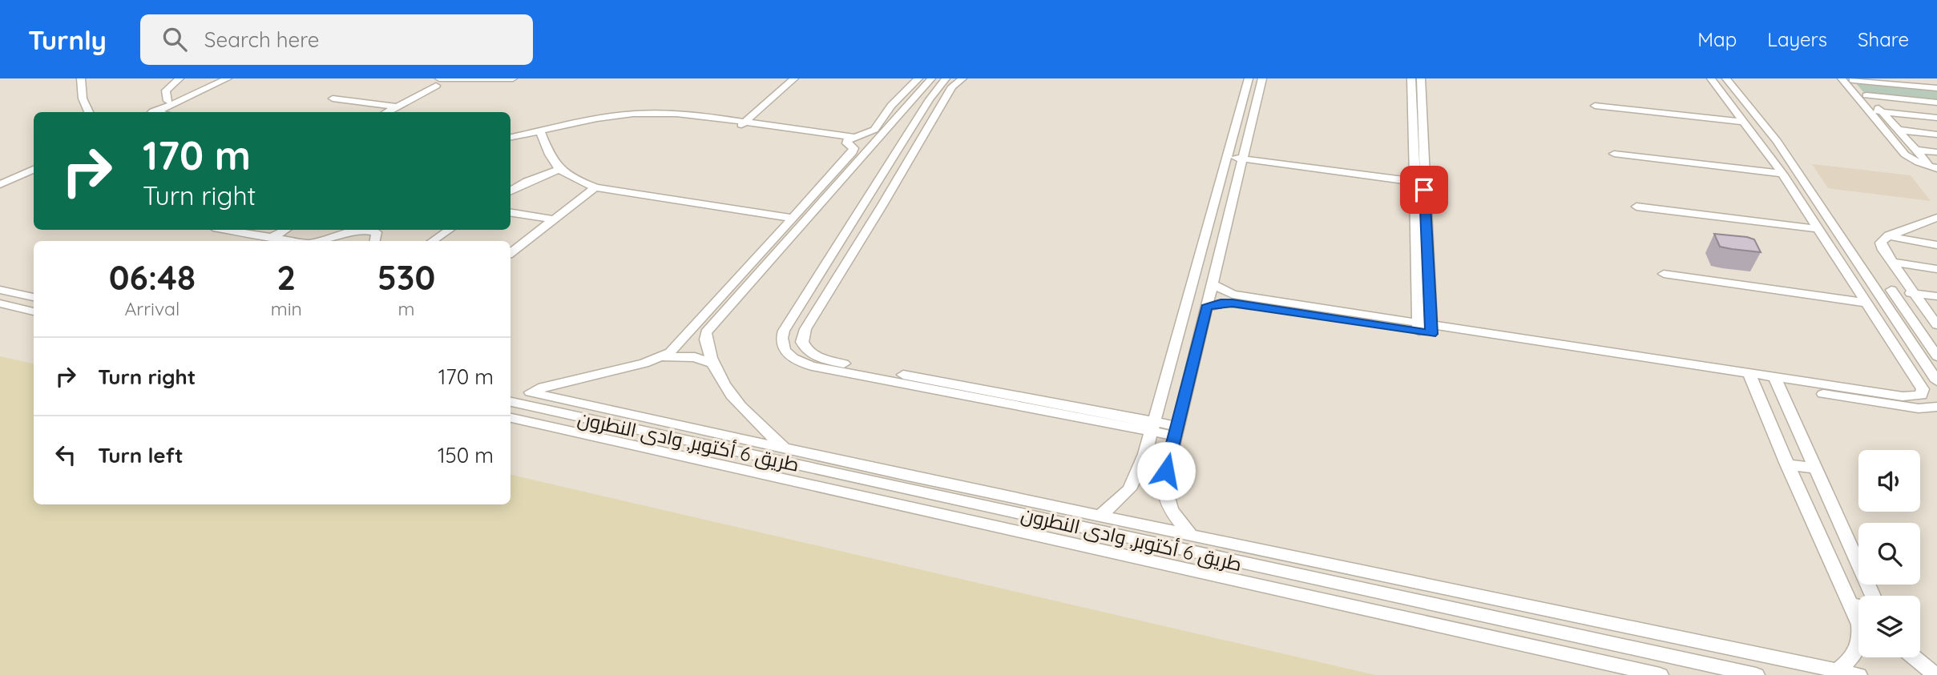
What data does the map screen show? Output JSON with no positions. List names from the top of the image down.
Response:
{
  "streets": {
    "street": ["طريق 6 أكتوبر, وادى النطرون"]
  },
  "page": {
    "header": "Turnly",
    "search": "Search here",
    "nav": ["Map", "Layers", "Share"],
    "turn": ["170 m", "Turn right"],
    "eta": [
      "06:48",
      "Arrival",
      "2",
      "min",
      "530",
      "m"
    ],
    "list": [
      {
        "name": "Turn right",
        "value": "170 m"
      },
      {
        "name": "Turn left",
        "value": "150 m"
      }
    ]
  }
}
